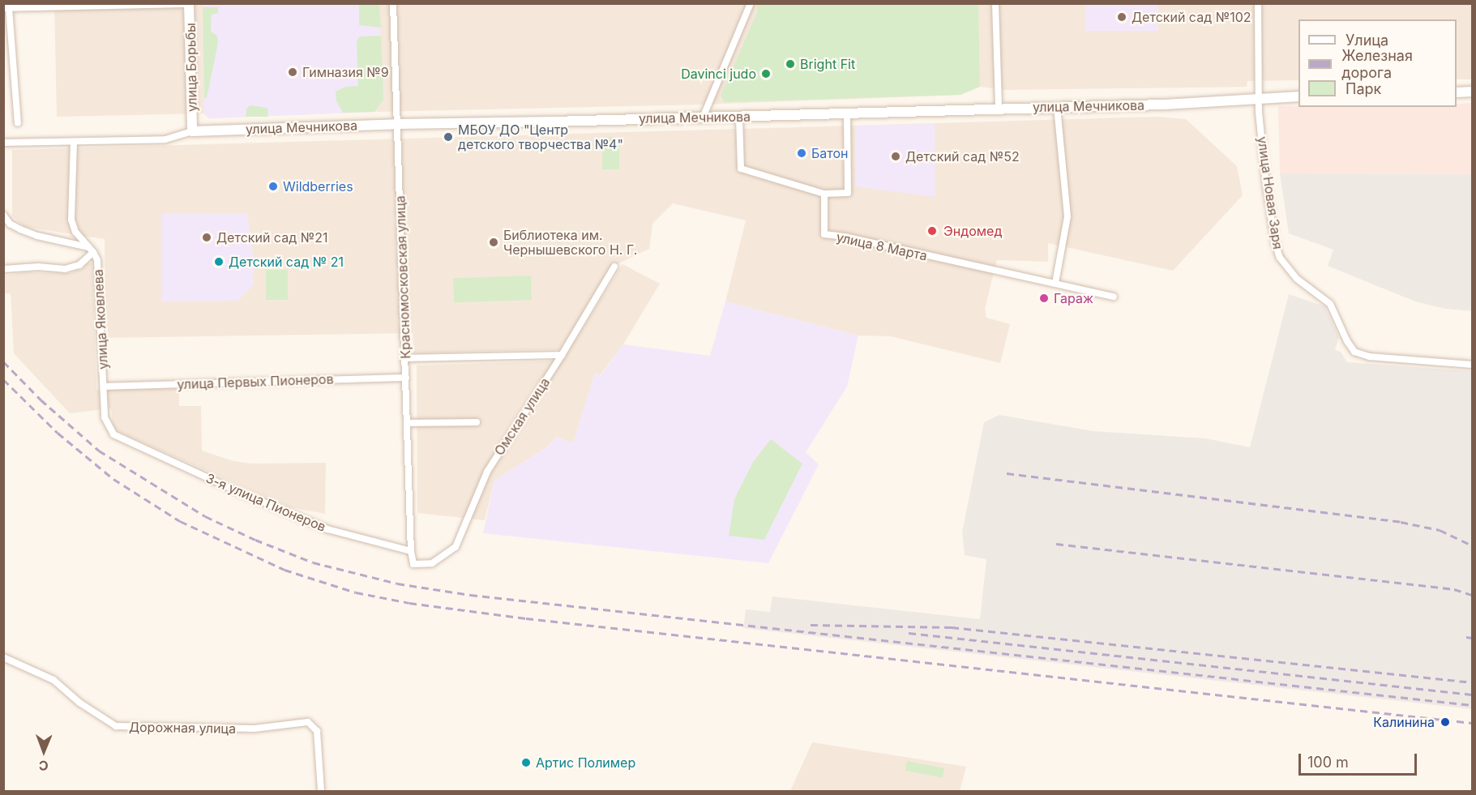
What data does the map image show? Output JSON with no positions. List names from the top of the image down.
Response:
{
  "streets": {
    "street": [
      "улица Борьбы",
      "улица Мечникова",
      "улица Новая Заря",
      "улица 8 Марта",
      "Красномосковская улица",
      "улица Яковлева",
      "улица Первых Пионеров",
      "Омская улица",
      "3-я улица Пионеров",
      "Дорожная улица"
    ]
  },
  "crossings": [
    ["улица Борьбы", "улица Мечникова"],
    ["улица Мечникова", "улица Новая Заря"],
    ["улица Мечникова", "Красномосковская улица"],
    ["улица Мечникова", "улица Яковлева"],
    ["Красномосковская улица", "улица Первых Пионеров"],
    ["Красномосковская улица", "Омская улица"],
    ["Красномосковская улица", "3-я улица Пионеров"],
    ["улица Яковлева", "улица Первых Пионеров"],
    ["улица Яковлева", "3-я улица Пионеров"],
    ["Омская улица", "3-я улица Пионеров"]
  ],
  "places": [
    "Детский сад №102",
    "Bright Fit",
    "Гимназия №9",
    "Davinci judo",
    "МБОУ ДО \"Центр детского творчества №4\"",
    "Батон",
    "Детский сад №52",
    "Wildberries",
    "Эндомед",
    "Детский сад №21",
    "Библиотека им. Чернышевского Н. Г.",
    "Детский сад № 21",
    "Гараж",
    "Калинина",
    "Артис Полимер"
  ],
  "legend": ["Улица", "Железная дорога", "Парк"],
  "scale_bar": "100 m",
  "north": "bottom"
}
